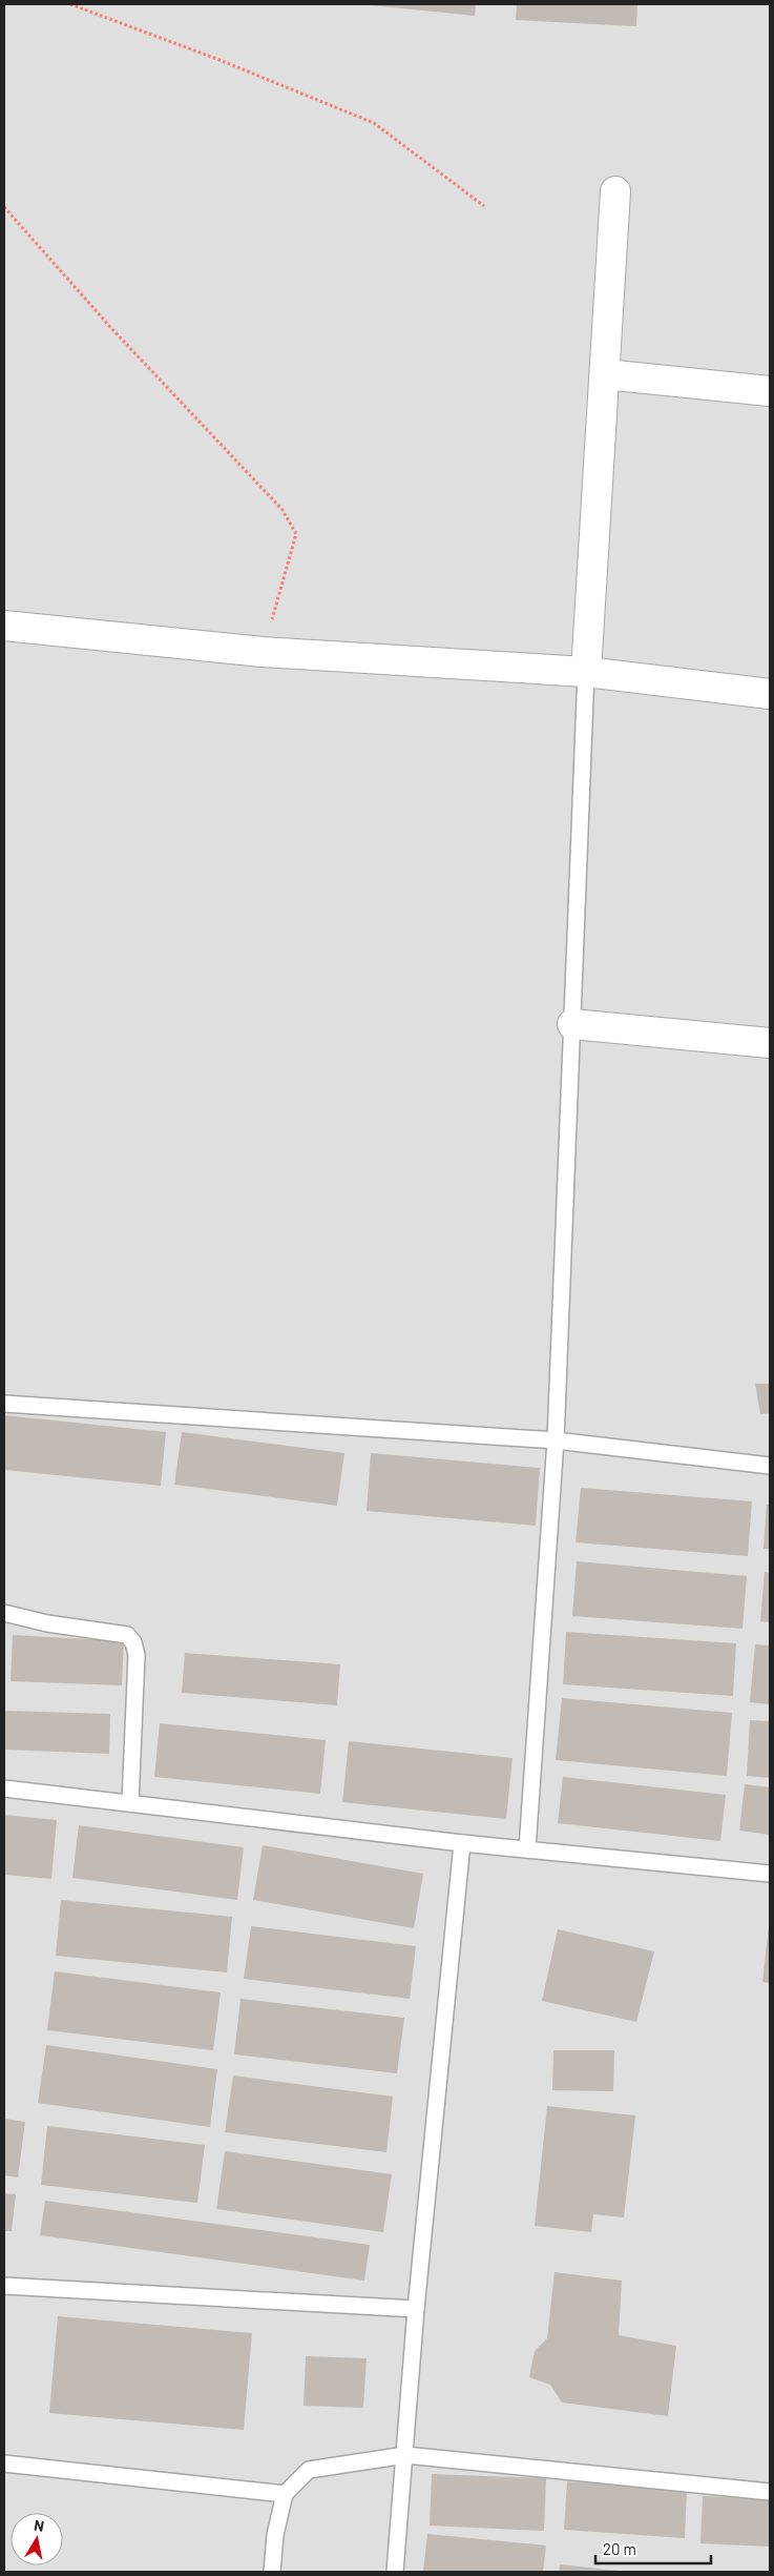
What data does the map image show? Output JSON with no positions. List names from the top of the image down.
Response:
{
  "scale_bar": "20 m",
  "north": "top"
}
